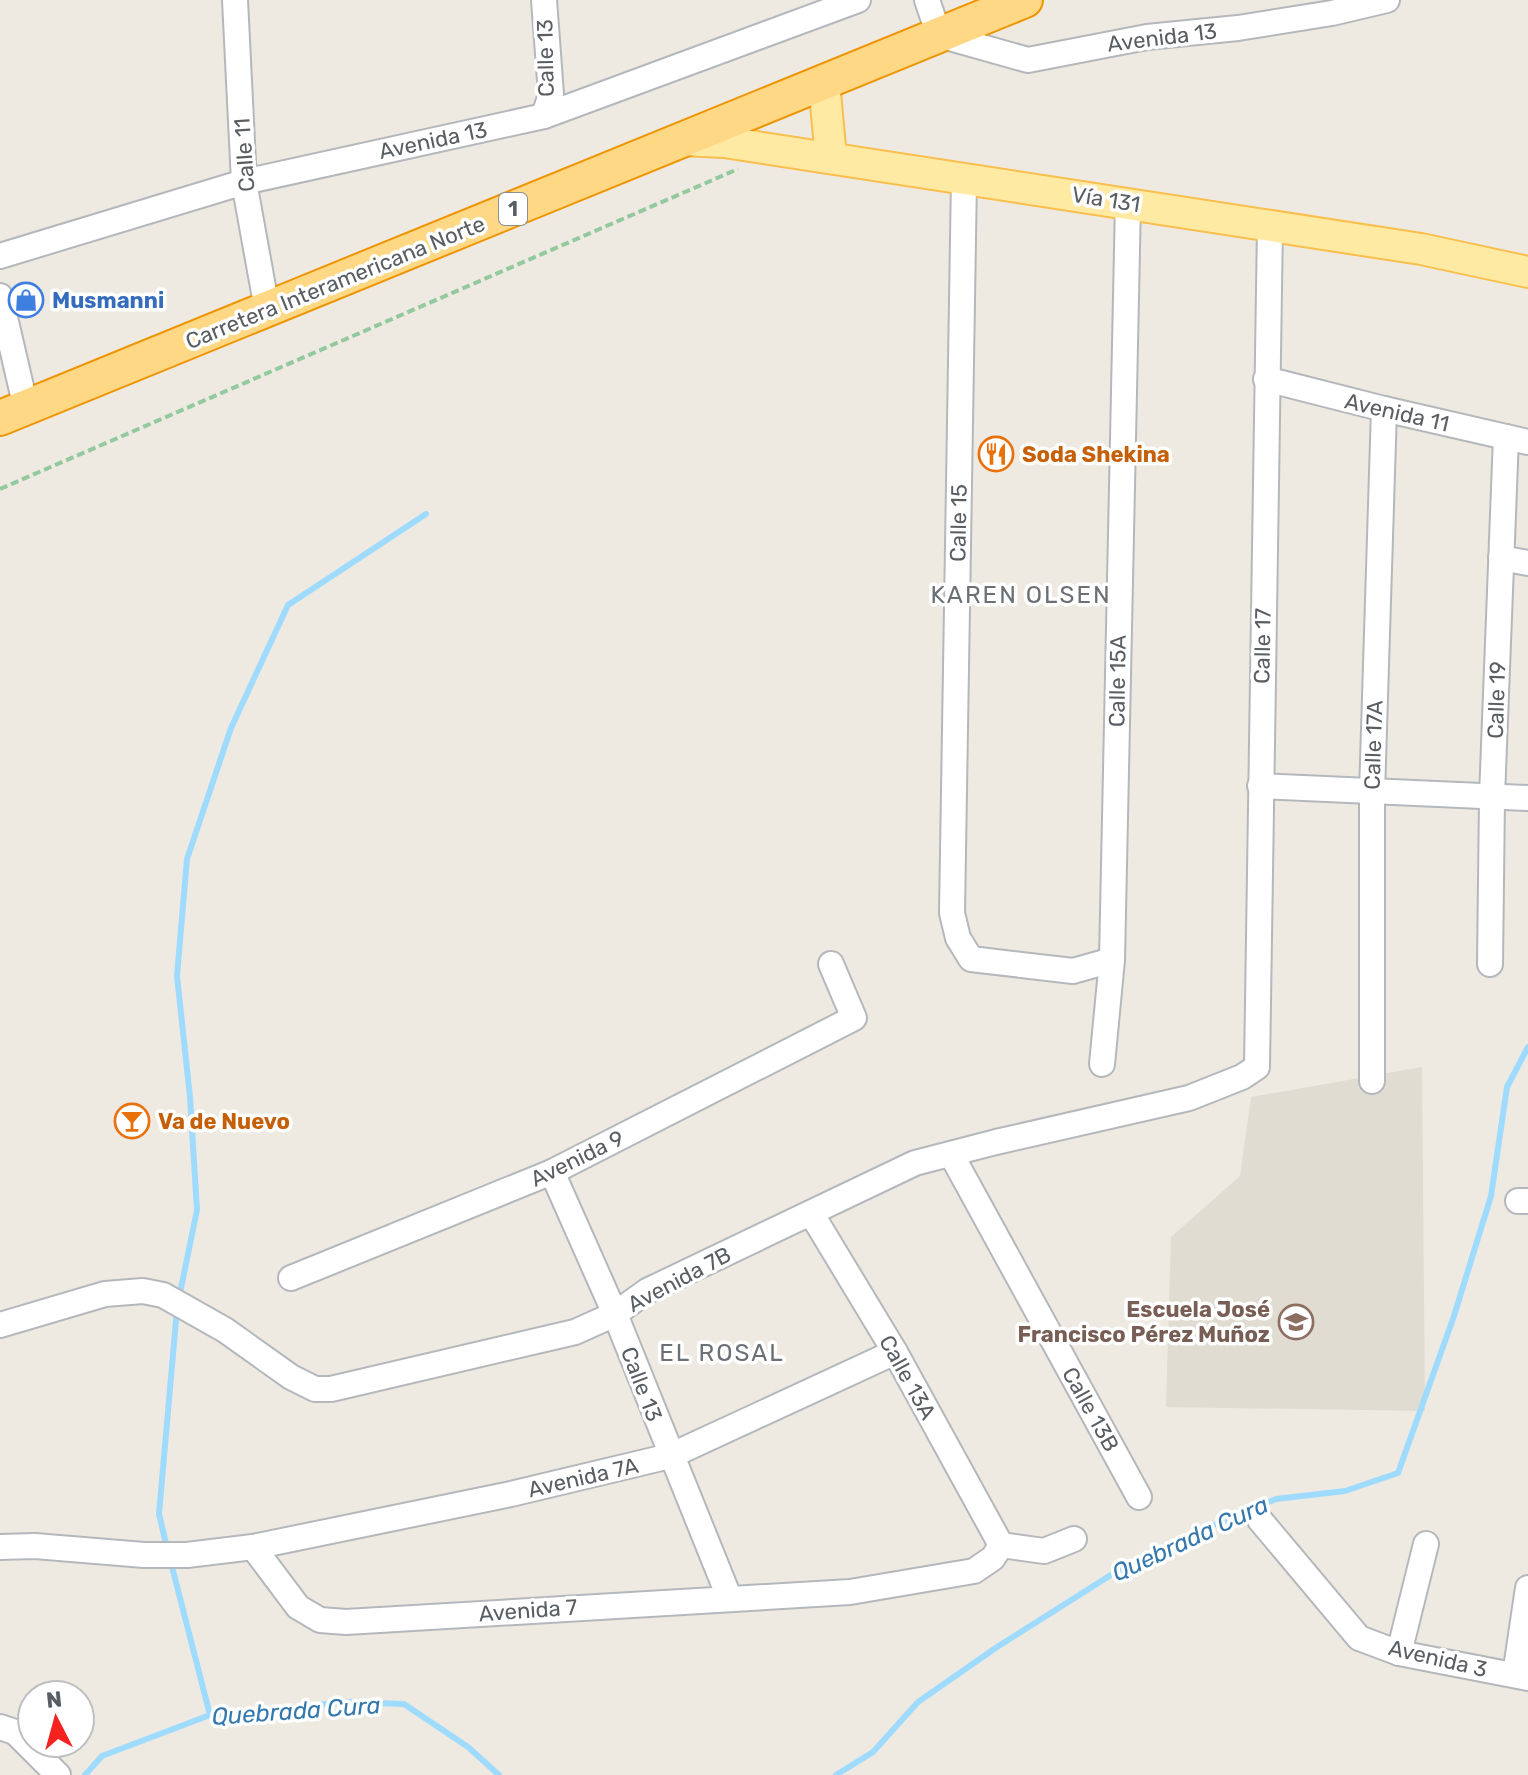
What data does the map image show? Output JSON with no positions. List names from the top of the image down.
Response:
{
  "streets": {
    "highway": ["1", "Carretera Interamericana Norte"],
    "main road": ["Vía 131"],
    "street": [
      "Avenida 13",
      "Calle 13",
      "Calle 11",
      "Avenida 11",
      "Calle 15",
      "Calle 17",
      "Calle 15A",
      "Calle 19",
      "Calle 17A",
      "Avenida 9",
      "Avenida 7B",
      "Calle 13A",
      "Calle 13B",
      "Avenida 7A",
      "Avenida 7",
      "Avenida 3"
    ]
  },
  "crossings": [
    ["Avenida 13", "Calle 13"],
    ["Avenida 13", "Calle 11"],
    ["Avenida 13", "Carretera Interamericana Norte"],
    ["Calle 13", "Avenida 9"],
    ["Calle 13", "Avenida 7B"],
    ["Calle 13", "Avenida 7A"],
    ["Calle 13", "Avenida 7"],
    ["Calle 11", "Carretera Interamericana Norte"],
    ["Vía 131", "Carretera Interamericana Norte"],
    ["Vía 131", "Calle 15"],
    ["Vía 131", "Calle 17"],
    ["Vía 131", "Calle 15A"],
    ["Avenida 11", "Calle 17"],
    ["Avenida 11", "Calle 19"],
    ["Avenida 11", "Calle 17A"],
    ["Calle 15", "Calle 15A"],
    ["Calle 17", "Avenida 7B"],
    ["Avenida 7B", "Calle 13A"],
    ["Avenida 7B", "Calle 13B"],
    ["Calle 13A", "Avenida 7A"],
    ["Calle 13A", "Avenida 7"],
    ["Avenida 7A", "Avenida 7"]
  ],
  "districts": ["KAREN OLSEN", "EL ROSAL"],
  "water": ["Quebrada Cura"],
  "places": {
    "shop": ["Musmanni"],
    "restaurant": ["Soda Shekina"],
    "bar": ["Va de Nuevo"],
    "school or university": ["Escuela José Francisco Pérez Muñoz"]
  },
  "north": "top"
}
